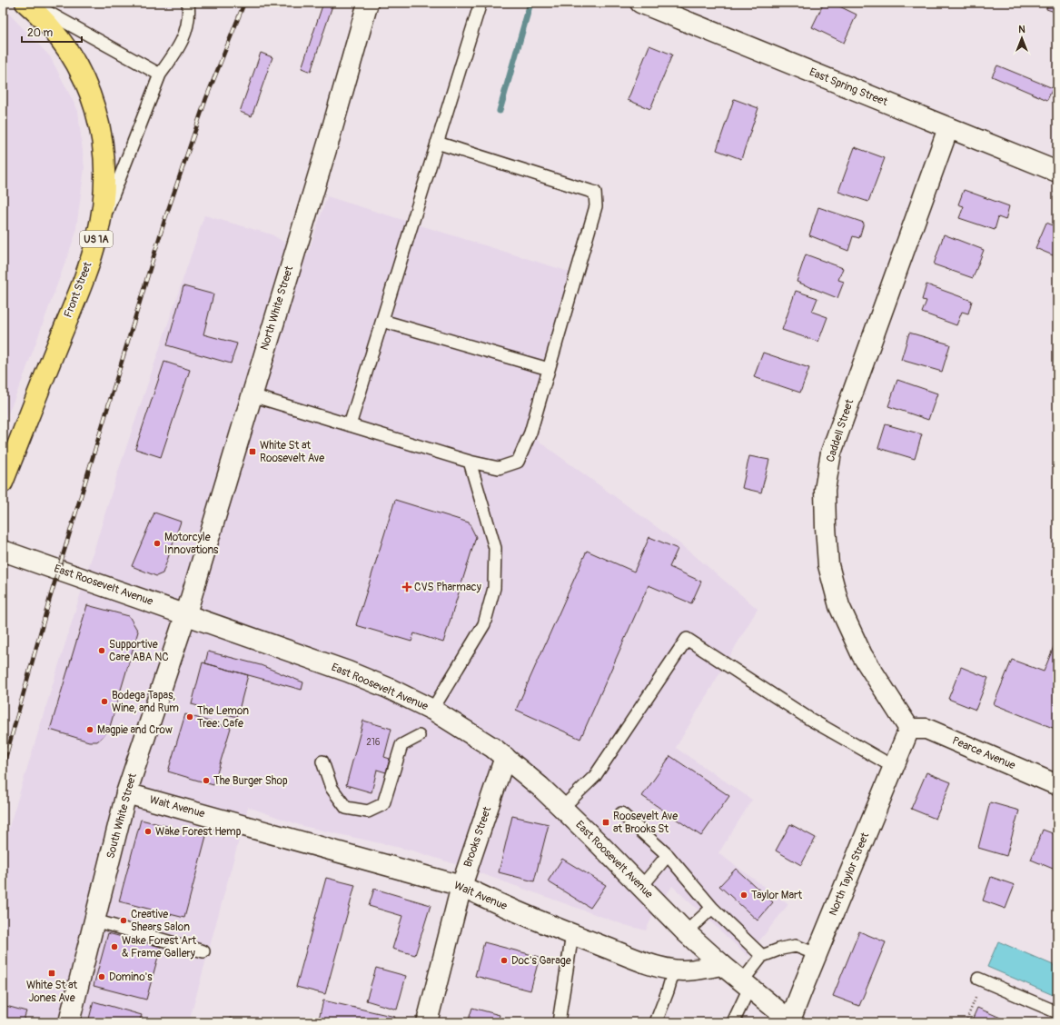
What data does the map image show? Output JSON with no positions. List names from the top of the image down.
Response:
{
  "streets": {
    "main road": ["US 1A", "Front Street"],
    "street": [
      "East Spring Street",
      "North White Street",
      "Caddell Street",
      "East Roosevelt Avenue",
      "Pearce Avenue",
      "Wait Avenue",
      "South White Street",
      "Brooks Street",
      "North Taylor Street"
    ]
  },
  "crossings": [
    ["East Spring Street", "Caddell Street"],
    ["North White Street", "East Roosevelt Avenue"],
    ["North White Street", "South White Street"],
    ["Caddell Street", "Pearce Avenue"],
    ["Caddell Street", "North Taylor Street"],
    ["East Roosevelt Avenue", "Wait Avenue"],
    ["East Roosevelt Avenue", "South White Street"],
    ["East Roosevelt Avenue", "Brooks Street"],
    ["Pearce Avenue", "North Taylor Street"],
    ["Wait Avenue", "South White Street"],
    ["Wait Avenue", "Brooks Street"]
  ],
  "places": {
    "transit": ["White St at Roosevelt Ave", "Roosevelt Ave at Brooks St", "White St at Jones Ave"],
    "other": [
      "Motorcyle Innovations",
      "Supportive Care ABA NC",
      "Bodega Tapas, Wine, and Rum",
      "The Lemon Tree: Cafe",
      "Magpie and Crow",
      "The Burger Shop",
      "Wake Forest Hemp",
      "Taylor Mart",
      "Creative Shears Salon",
      "Wake Forest Art & Frame Gallery",
      "Doc's Garage",
      "Domino's"
    ],
    "health": ["CVS Pharmacy"]
  },
  "house_numbers": ["216"],
  "scale_bar": "20 m",
  "north": "top"
}
